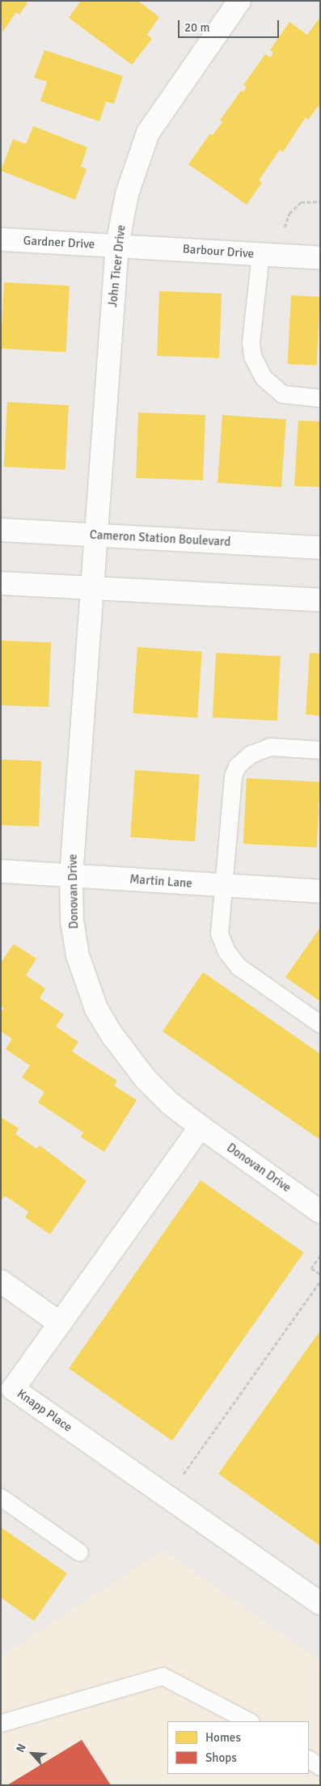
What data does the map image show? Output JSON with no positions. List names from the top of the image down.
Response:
{
  "streets": {
    "street": [
      "Gardner Drive",
      "Barbour Drive",
      "John Ticer Drive",
      "Cameron Station Boulevard",
      "Martin Lane",
      "Donovan Drive",
      "Knapp Place"
    ]
  },
  "crossings": [
    ["Gardner Drive", "Barbour Drive"],
    ["Gardner Drive", "John Ticer Drive"],
    ["Barbour Drive", "John Ticer Drive"],
    ["John Ticer Drive", "Cameron Station Boulevard"],
    ["John Ticer Drive", "Donovan Drive"],
    ["Martin Lane", "Donovan Drive"],
    ["Donovan Drive", "Knapp Place"]
  ],
  "legend": ["Homes", "Shops"],
  "scale_bar": "20 m",
  "north": "top left"
}
